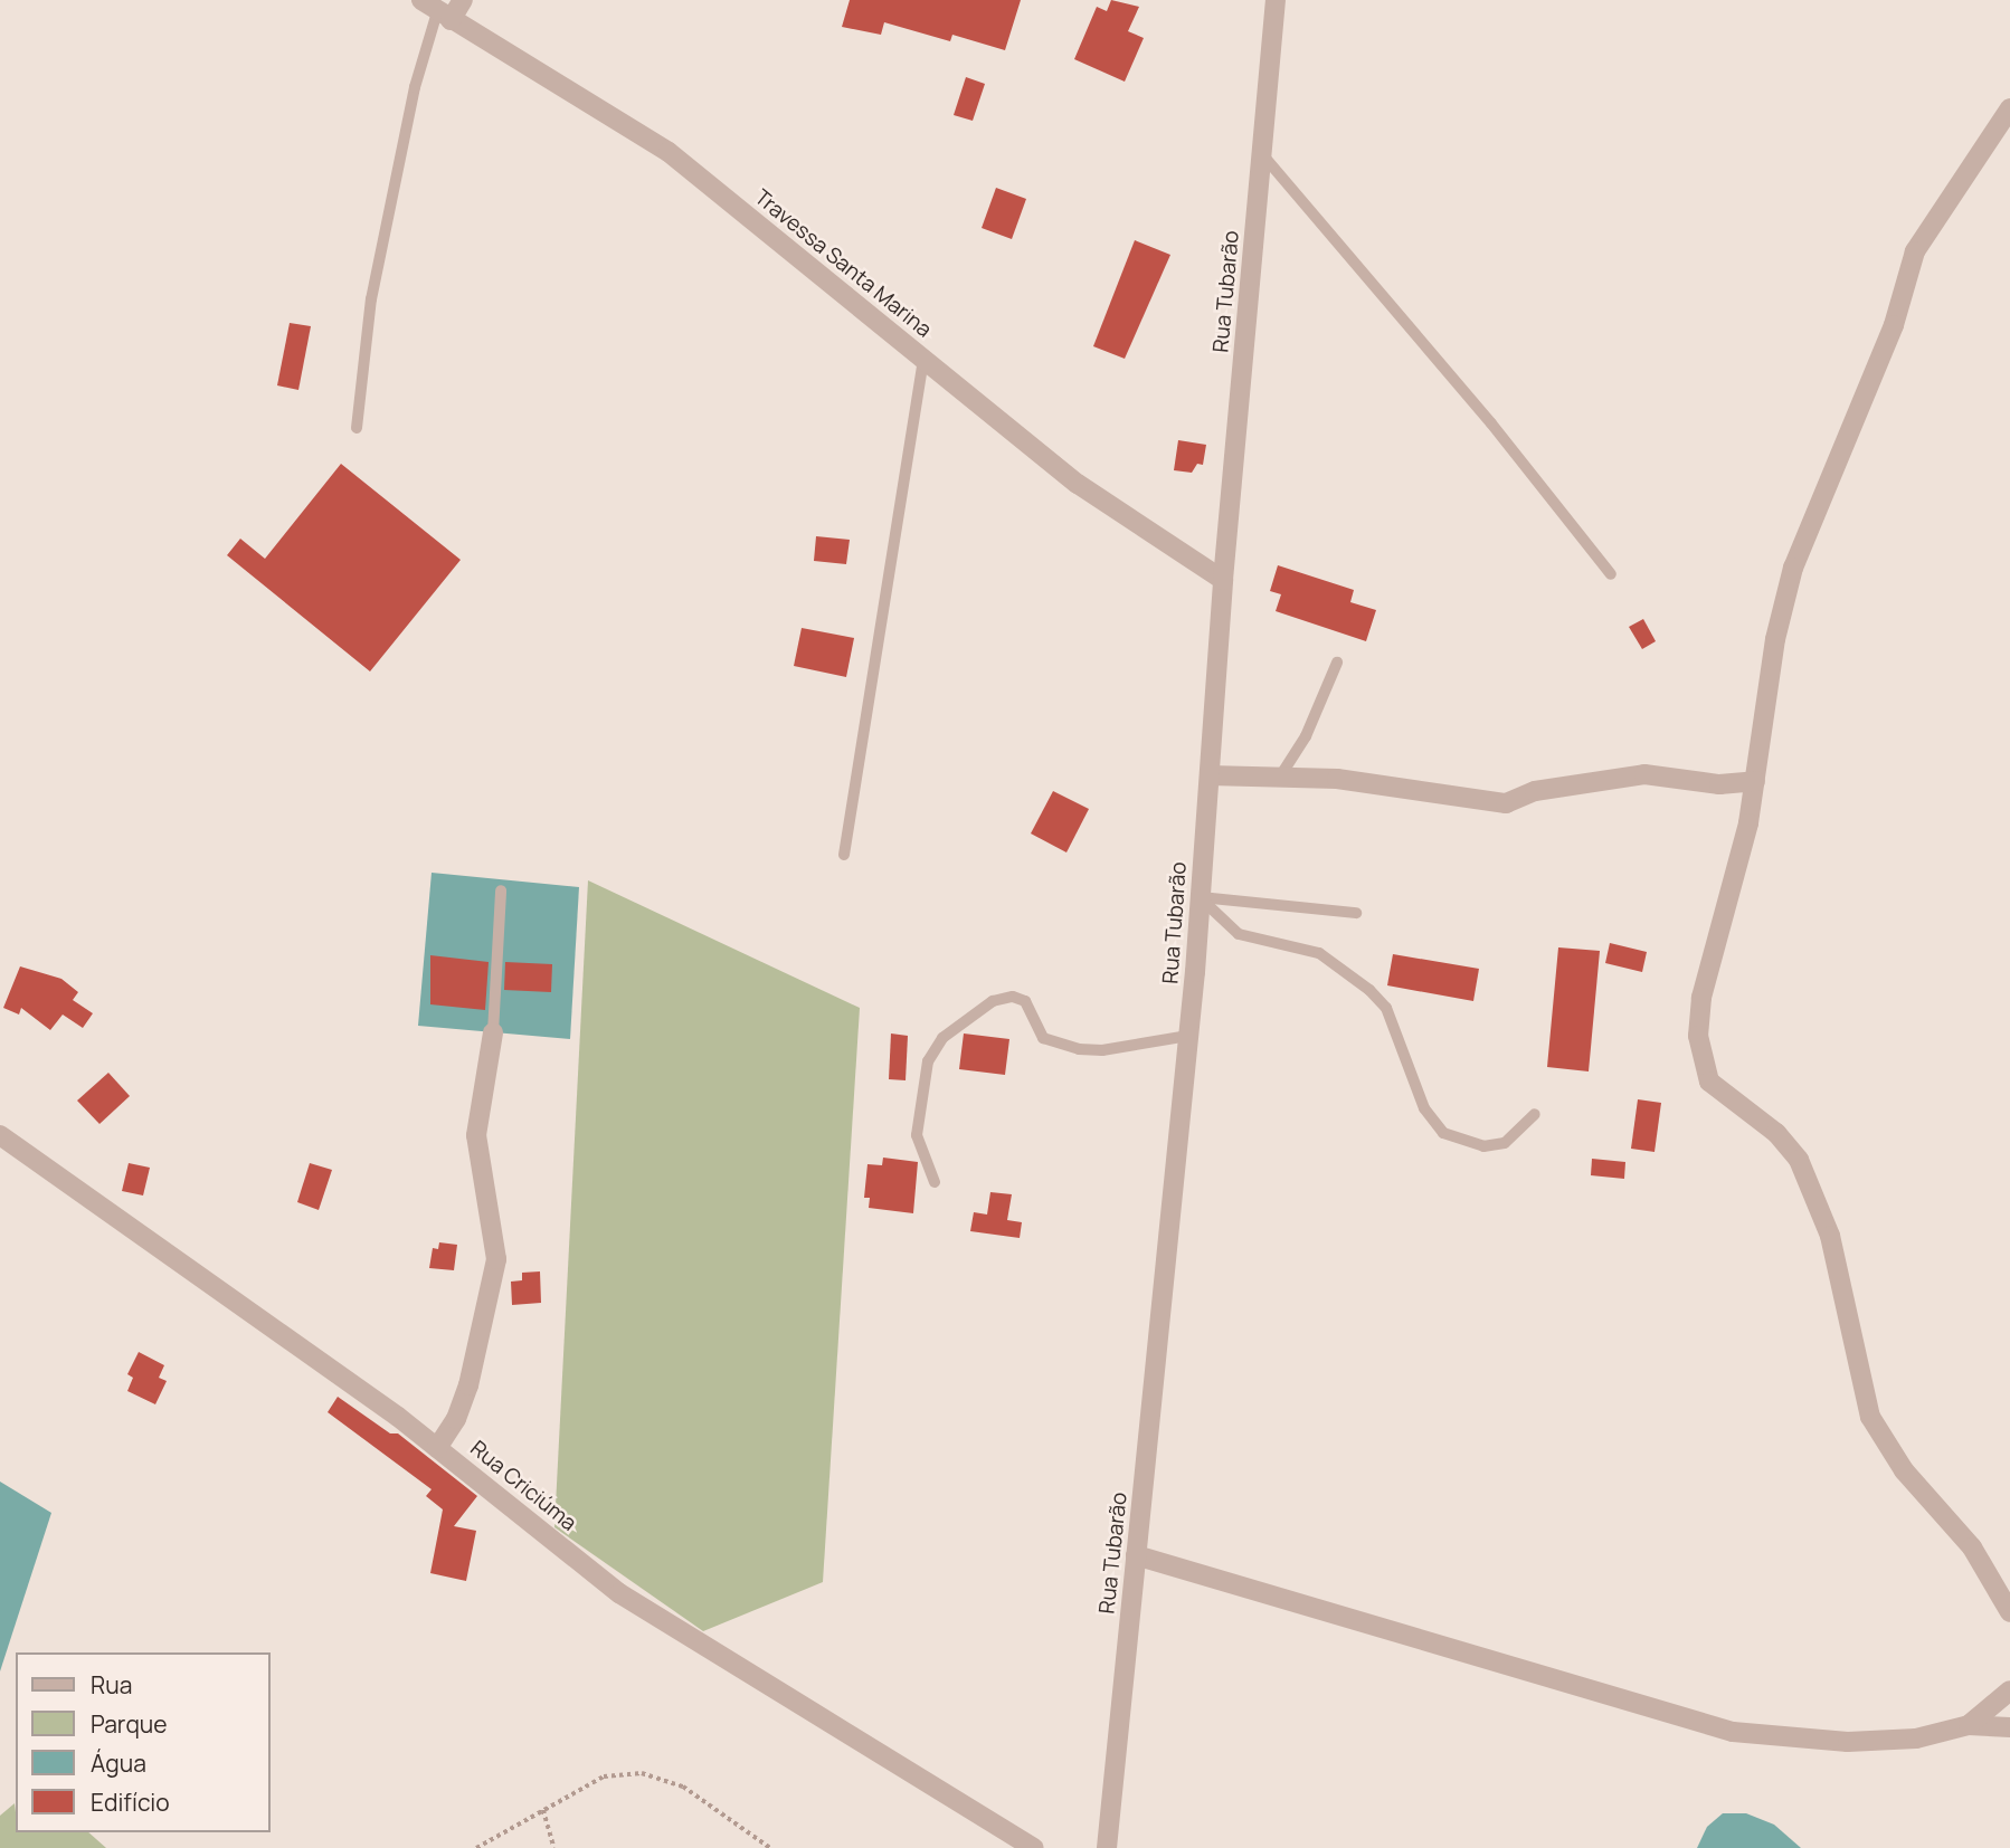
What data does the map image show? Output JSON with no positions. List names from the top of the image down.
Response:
{
  "streets": {
    "street": ["Travessa Santa Marina", "Rua Tubarão", "Rua Criciúma"]
  },
  "crossings": [
    ["Travessa Santa Marina", "Rua Tubarão"]
  ],
  "legend": [
    "Rua",
    "Parque",
    "Água",
    "Edifício"
  ]
}
